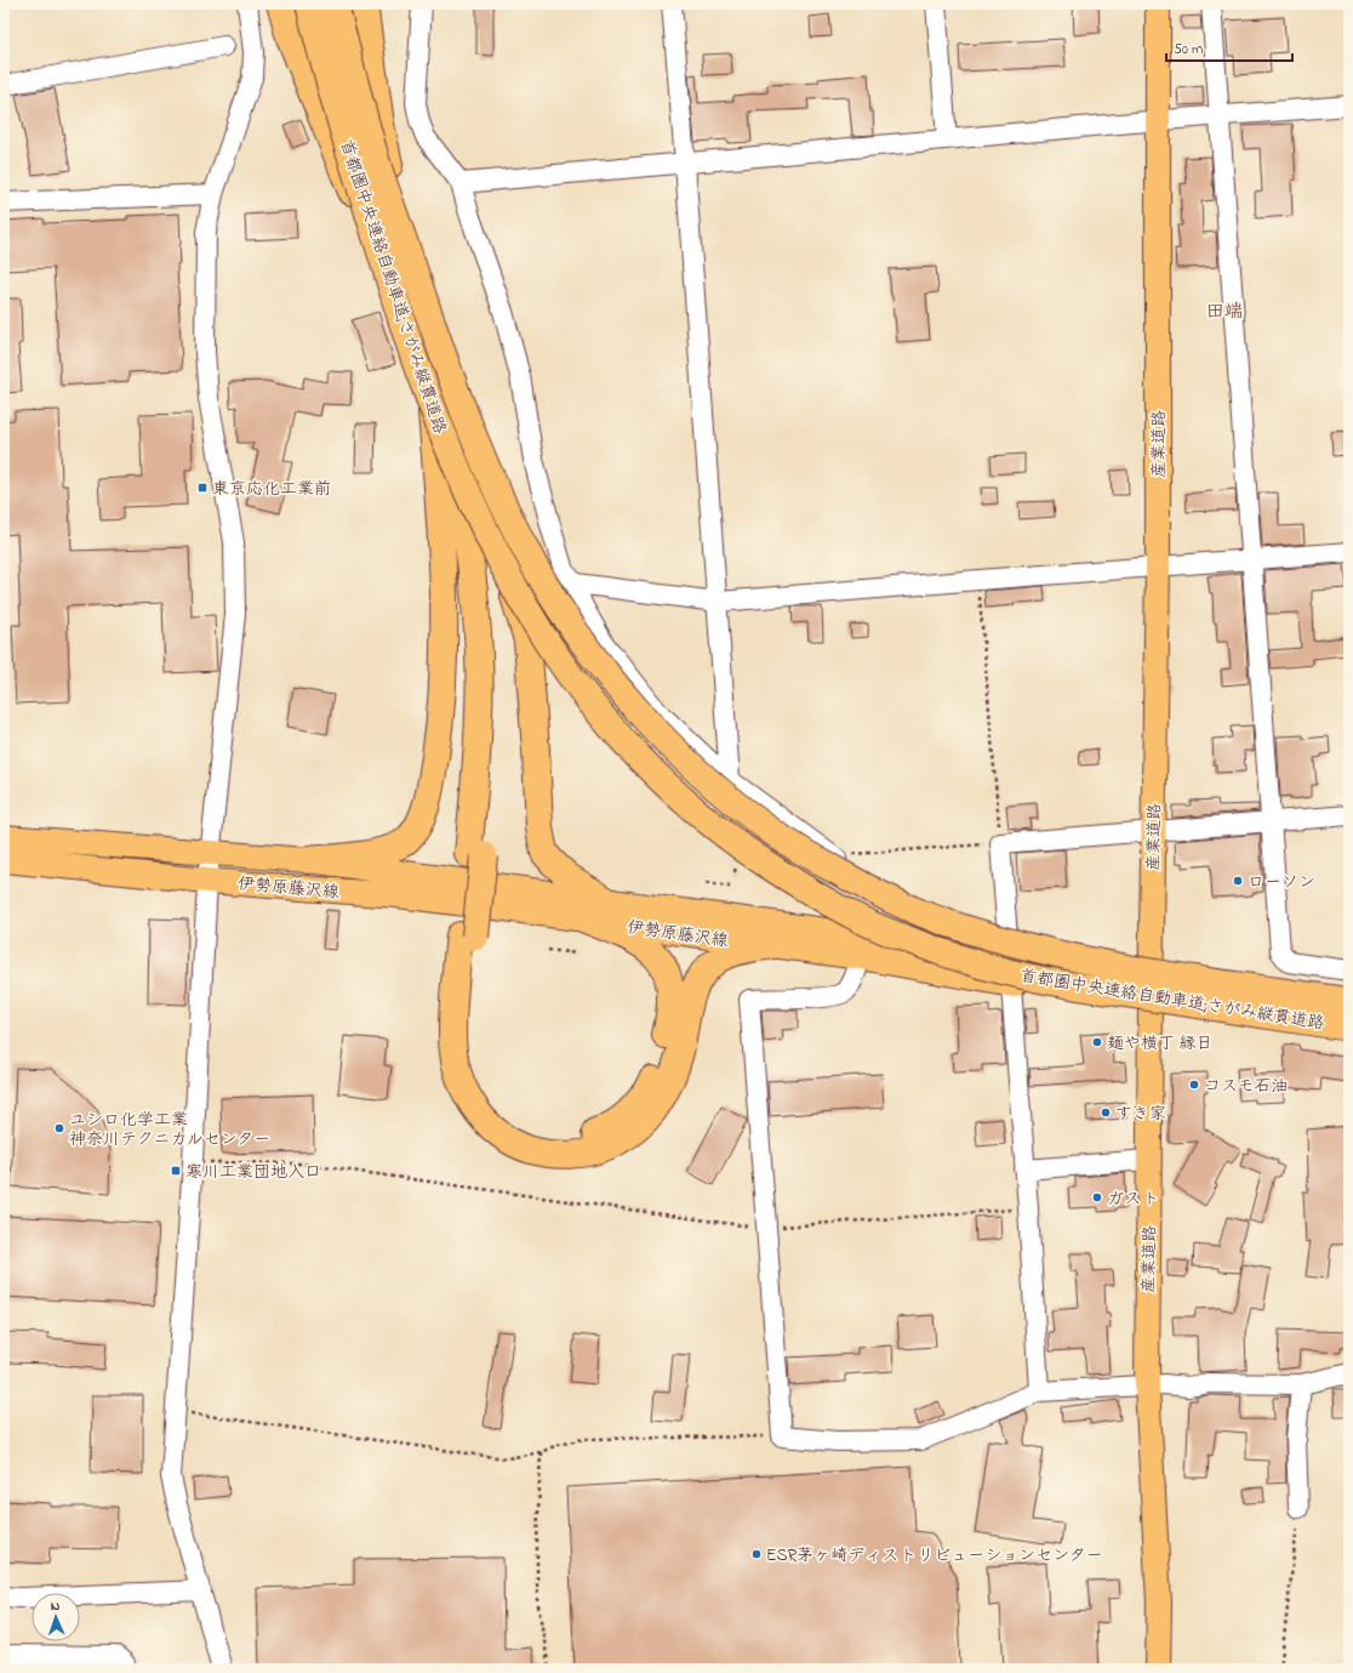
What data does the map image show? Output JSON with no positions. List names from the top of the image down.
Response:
{
  "streets": {
    "highway": ["首都圏中央連絡自動車道;さがみ縦貫道路"],
    "main road": ["産業道路", "伊勢原藤沢線"]
  },
  "crossings": [
    ["産業道路", "伊勢原藤沢線"]
  ],
  "districts": ["田端"],
  "places": {
    "transit": ["東京応化工業前", "寒川工業団地入口"],
    "other": [
      "ローソン",
      "麺や横丁 縁日",
      "コスモ石油",
      "すき家",
      "ユシロ化学工業 神奈川テクニカルセンター",
      "ガスト",
      "ESR茅ヶ崎ディストリビューションセンター"
    ]
  },
  "scale_bar": "50 m",
  "north": "top"
}
